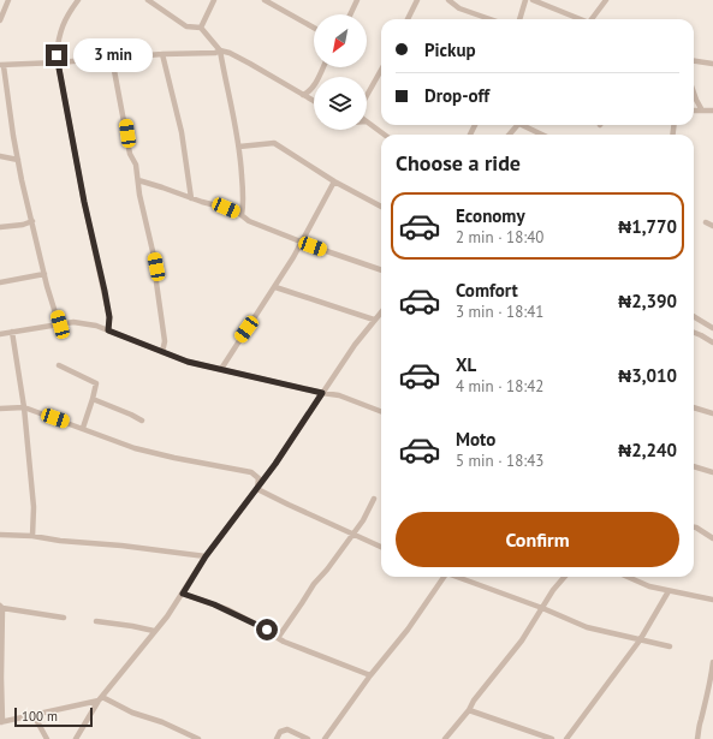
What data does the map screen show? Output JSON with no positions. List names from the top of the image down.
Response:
{
  "scale_bar": "100 m",
  "north": "bottom left",
  "page": {
    "banner": ["Pickup", "Drop-off"],
    "bubble": "3 min",
    "heading": "Choose a ride",
    "list": [
      {
        "name": "Economy",
        "note": "2 min · 18:40",
        "value": "₦1,770"
      },
      {
        "name": "Comfort",
        "note": "3 min · 18:41",
        "value": "₦2,390"
      },
      {
        "name": "XL",
        "note": "4 min · 18:42",
        "value": "₦3,010"
      },
      {
        "name": "Moto",
        "note": "5 min · 18:43",
        "value": "₦2,240"
      }
    ],
    "buttons": "Confirm",
    "scale": "100 m"
  }
}
